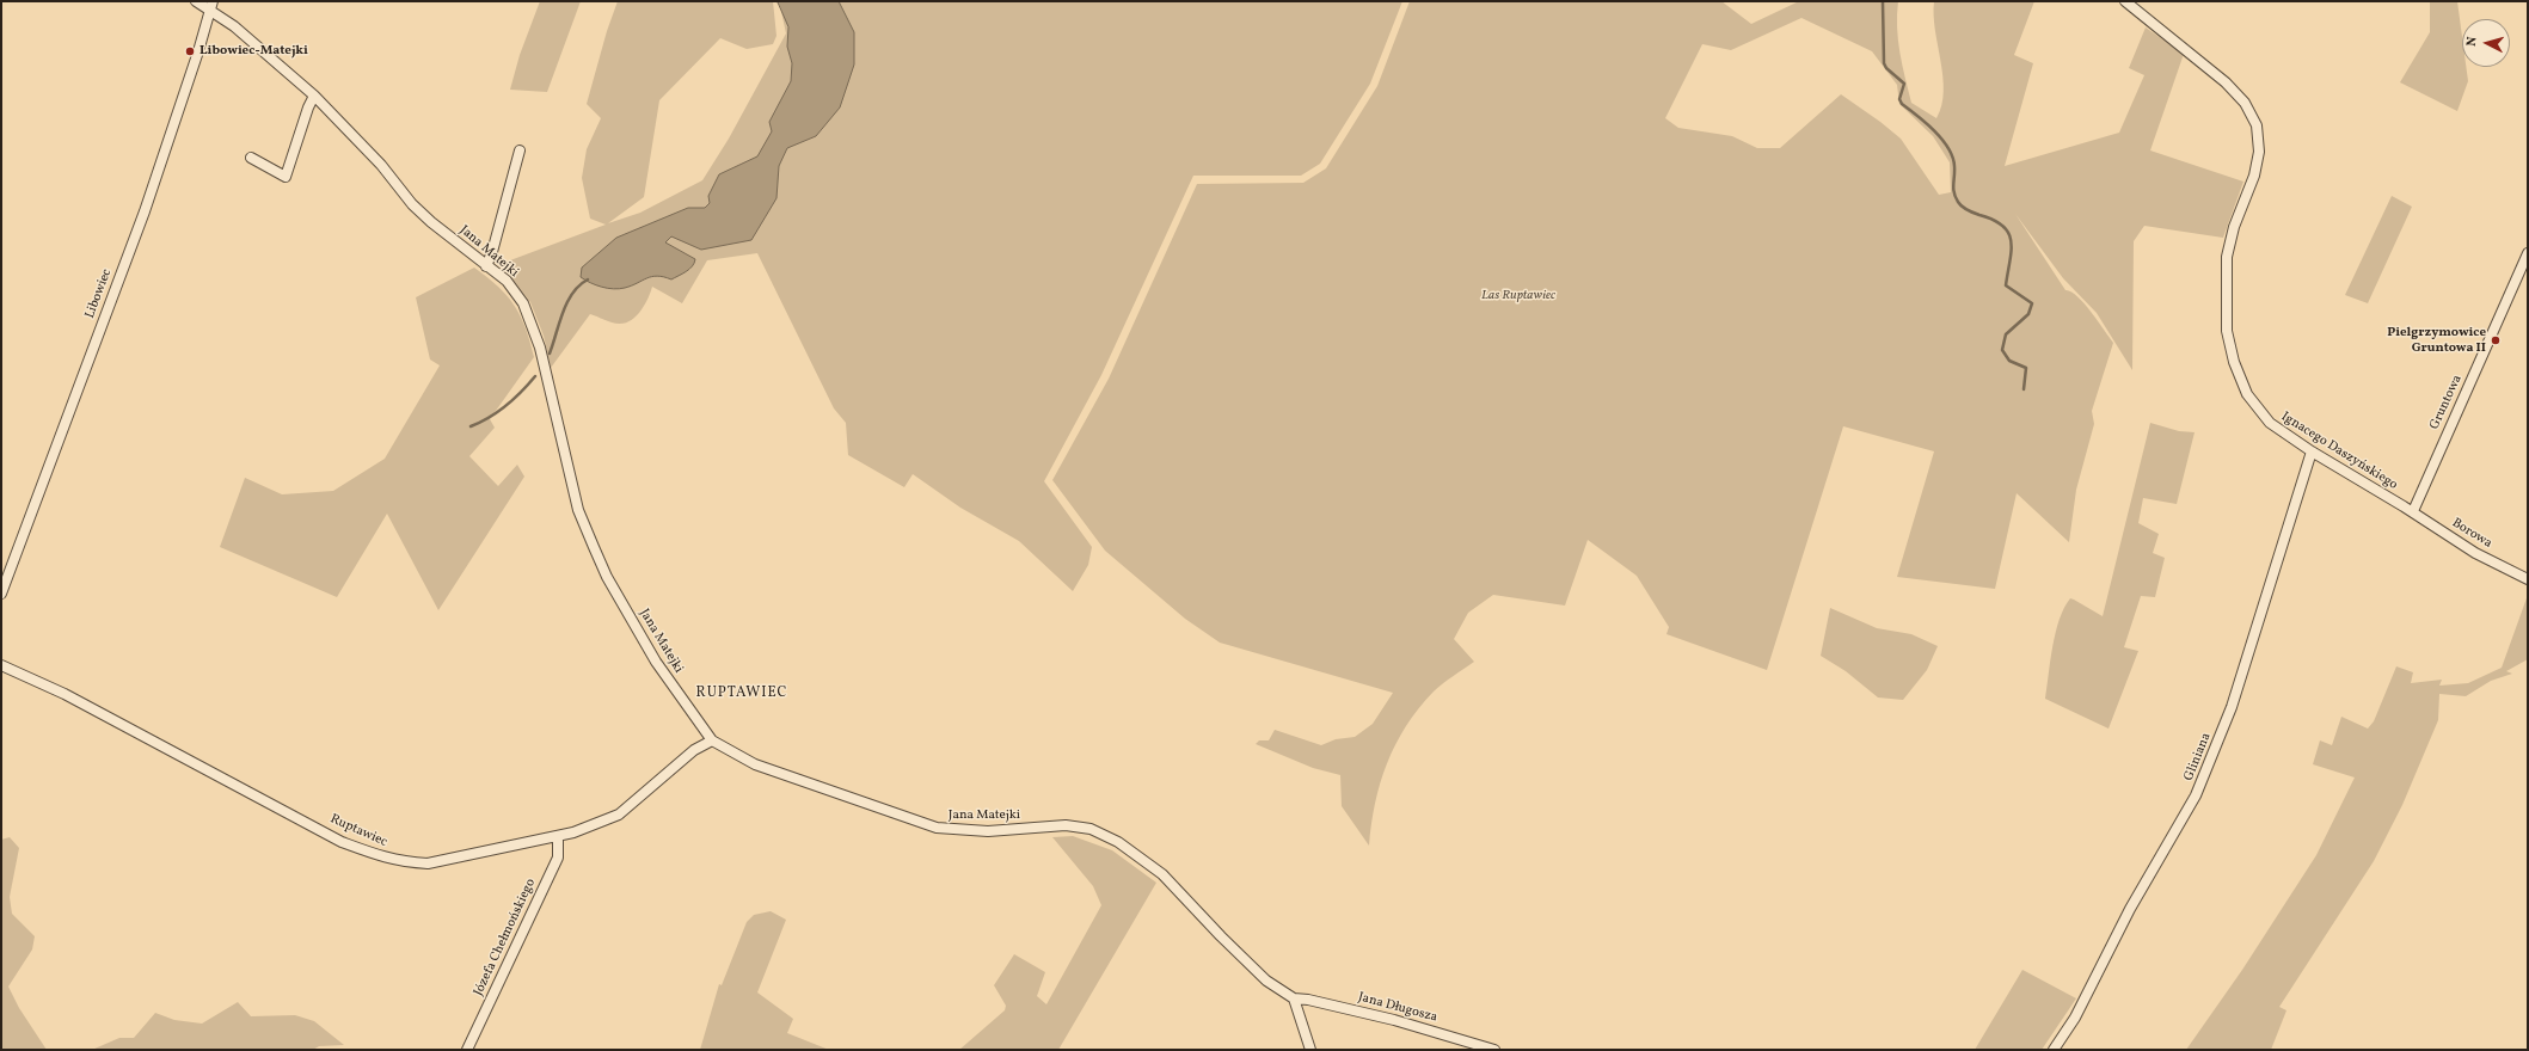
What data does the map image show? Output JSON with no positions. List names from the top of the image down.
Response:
{
  "streets": {
    "street": [
      "Jana Matejki",
      "Libowiec",
      "Gruntowa",
      "Ignacego Daszyńskiego",
      "Borowa",
      "Gliniana",
      "Ruptawiec",
      "Józefa Chełmońskiego",
      "Jana Długosza"
    ]
  },
  "crossings": [
    ["Jana Matejki", "Libowiec"],
    ["Jana Matejki", "Ruptawiec"],
    ["Jana Matejki", "Jana Długosza"],
    ["Gruntowa", "Borowa"],
    ["Ignacego Daszyńskiego", "Borowa"],
    ["Ignacego Daszyńskiego", "Gliniana"],
    ["Ruptawiec", "Józefa Chełmońskiego"]
  ],
  "districts": ["RUPTAWIEC"],
  "parks": ["Las Ruptawiec"],
  "places": ["Libowiec-Matejki", "Pielgrzymowice Gruntowa II"],
  "north": "left"
}
